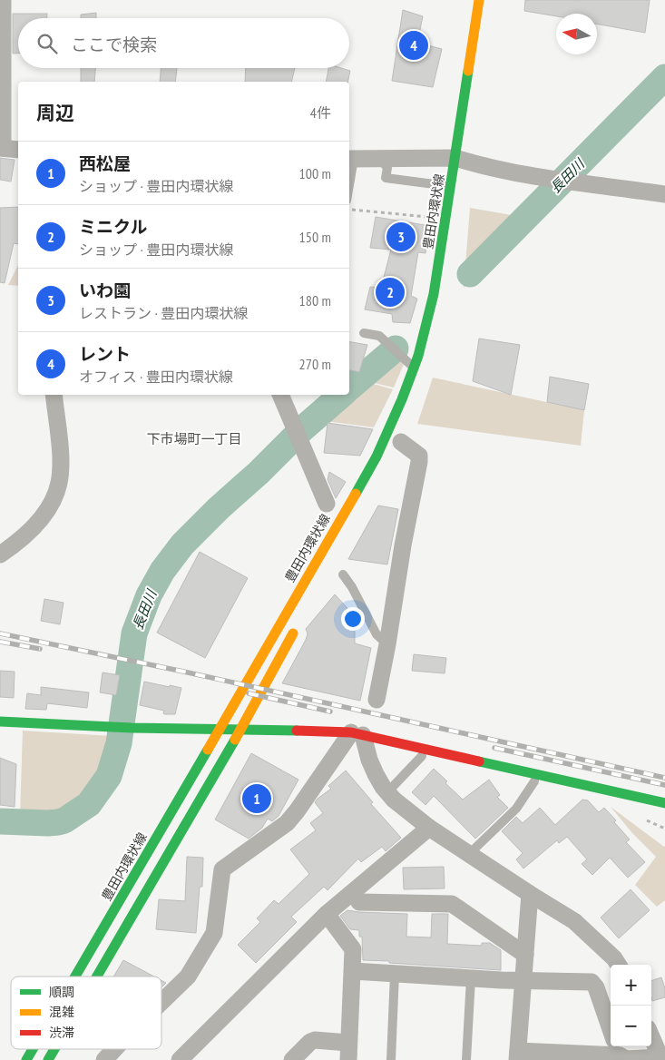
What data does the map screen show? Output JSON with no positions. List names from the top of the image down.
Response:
{
  "streets": {
    "street": ["豊田内環状線"]
  },
  "districts": ["下市場町一丁目"],
  "water": ["長田川"],
  "legend": ["順調", "混雑", "渋滞"],
  "north": "left",
  "page": {
    "search": "ここで検索",
    "pins": [
      "4",
      "3",
      "2",
      "1"
    ],
    "heading": ["周辺", "4件"],
    "list": [
      {
        "mark": "1",
        "name": "西松屋",
        "note": "ショップ · 豊田内環状線",
        "value": "100 m"
      },
      {
        "mark": "2",
        "name": "ミニクル",
        "note": "ショップ · 豊田内環状線",
        "value": "150 m"
      },
      {
        "mark": "3",
        "name": "いわ園",
        "note": "レストラン · 豊田内環状線",
        "value": "180 m"
      },
      {
        "mark": "4",
        "name": "レント",
        "note": "オフィス · 豊田内環状線",
        "value": "270 m"
      }
    ],
    "map_buttons": ["+", "−"]
  }
}
